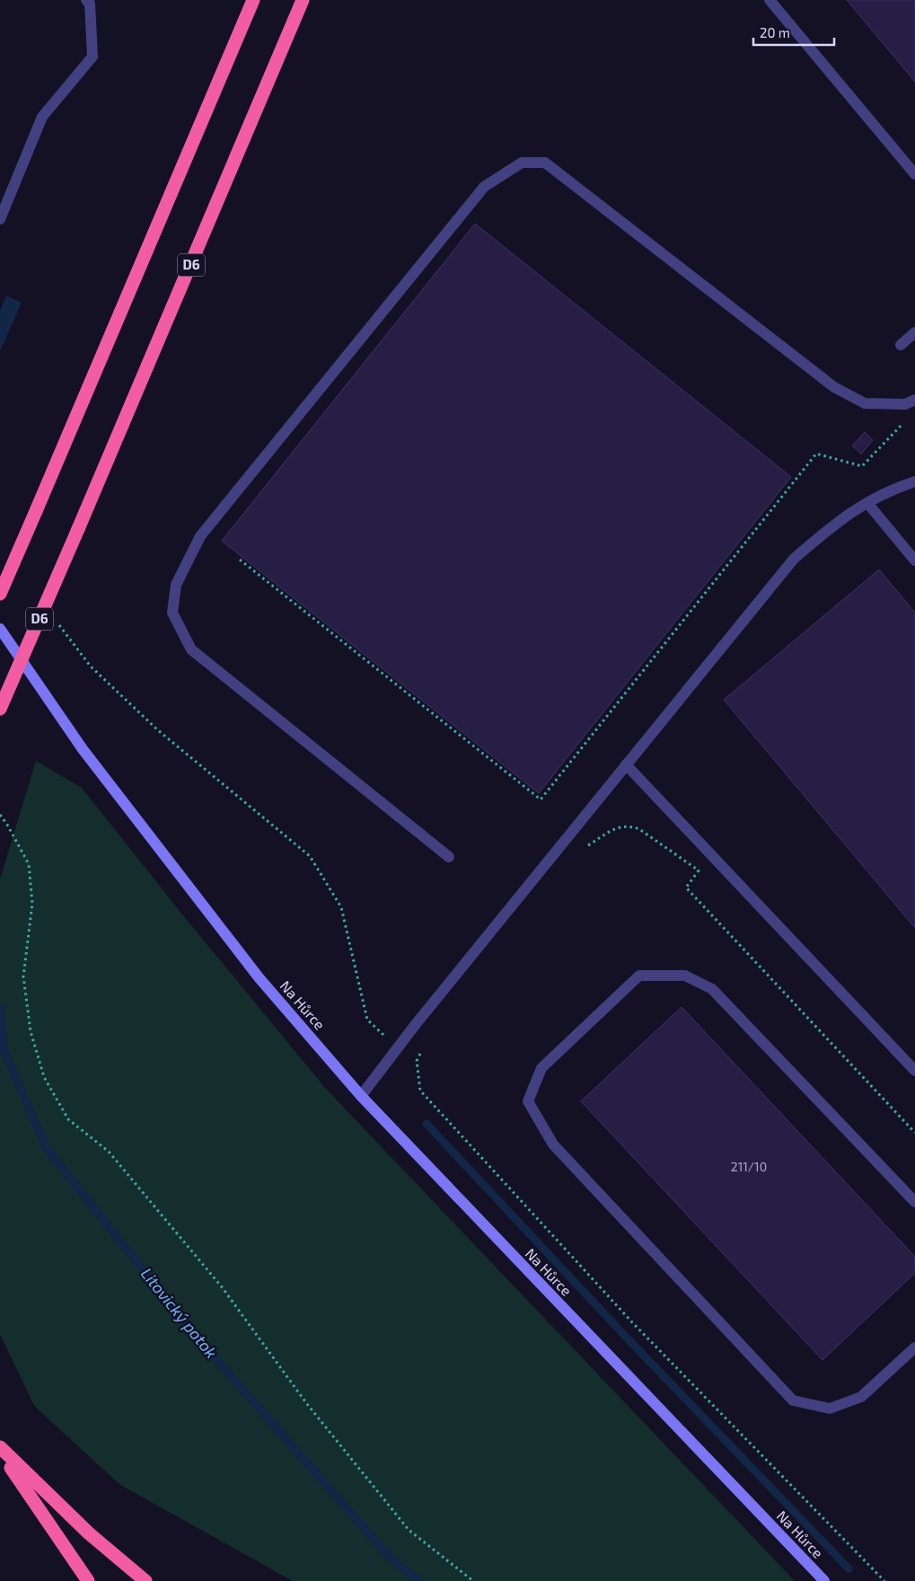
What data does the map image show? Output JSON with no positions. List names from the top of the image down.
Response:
{
  "streets": {
    "highway": ["D6"],
    "main road": ["Na Hůrce"]
  },
  "water": ["Litovický potok"],
  "house_numbers": ["211/10"],
  "scale_bar": "20 m"
}
